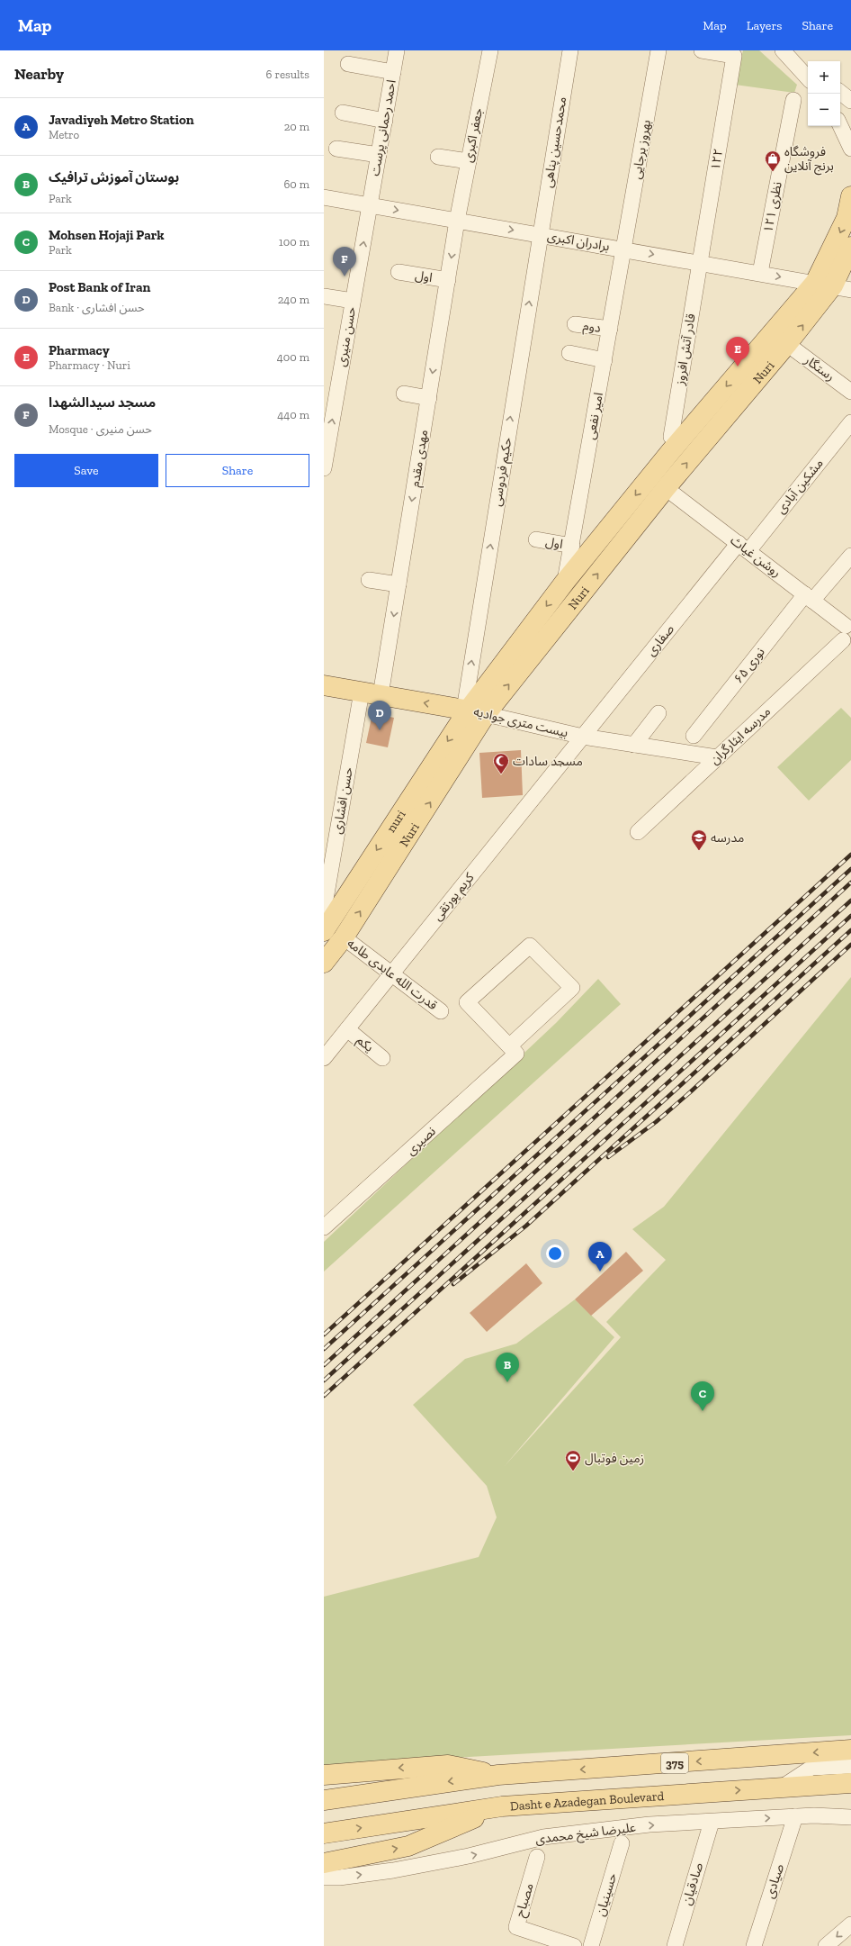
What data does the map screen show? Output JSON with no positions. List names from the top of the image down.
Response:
{
  "streets": {
    "main road": [
      "Nuri",
      "بیست متری جوادیه",
      "nuri",
      "375",
      "Dasht e Azadegan Boulevard"
    ],
    "street": [
      "احمد رحمانی پرست",
      "جعفر اکبری",
      "محمدحسین پناهی",
      "بهروز برجایی",
      "۱۲۲",
      "نظری ۱۲۱",
      "برادران اکبری",
      "اول",
      "دوم",
      "حسن منیری",
      "قادر آتش افروز",
      "رستگار",
      "امیر نفعی",
      "مهدی مقدم",
      "حکیم فردوسی",
      "مشکین آبادی",
      "روشن غیاث",
      "صفاری",
      "نوری ۶۵",
      "مدرسه ایثارگران",
      "حسن افشاری",
      "کریم پورتقی",
      "قدرت الله عابدی طامه",
      "یکم",
      "نصیری",
      "علیرضا شیخ محمدی",
      "صیادی",
      "صادقیان",
      "حسینیان",
      "مصباح"
    ]
  },
  "crossings": [
    ["احمد رحمانی پرست", "برادران اکبری"],
    ["احمد رحمانی پرست", "حسن منیری"],
    ["جعفر اکبری", "برادران اکبری"],
    ["جعفر اکبری", "مهدی مقدم"],
    ["محمدحسین پناهی", "برادران اکبری"],
    ["محمدحسین پناهی", "حکیم فردوسی"],
    ["بهروز برجایی", "برادران اکبری"],
    ["بهروز برجایی", "امیر نفعی"],
    ["۱۲۲", "برادران اکبری"],
    ["۱۲۲", "قادر آتش افروز"],
    ["نظری ۱۲۱", "برادران اکبری"],
    ["برادران اکبری", "حسن منیری"],
    ["برادران اکبری", "قادر آتش افروز"],
    ["برادران اکبری", "Nuri"],
    ["برادران اکبری", "امیر نفعی"],
    ["برادران اکبری", "مهدی مقدم"],
    ["برادران اکبری", "حکیم فردوسی"],
    ["اول", "امیر نفعی"],
    ["اول", "مهدی مقدم"],
    ["دوم", "امیر نفعی"],
    ["رستگار", "Nuri"],
    ["Nuri", "امیر نفعی"],
    ["Nuri", "حکیم فردوسی"],
    ["Nuri", "روشن غیاث"],
    ["Nuri", "بیست متری جوادیه"],
    ["Nuri", "nuri"],
    ["Nuri", "قدرت الله عابدی طامه"],
    ["مهدی مقدم", "بیست متری جوادیه"],
    ["حکیم فردوسی", "بیست متری جوادیه"],
    ["حکیم فردوسی", "nuri"],
    ["مشکین آبادی", "روشن غیاث"],
    ["مشکین آبادی", "صفاری"],
    ["روشن غیاث", "صفاری"],
    ["روشن غیاث", "نوری ۶۵"],
    ["روشن غیاث", "مدرسه ایثارگران"],
    ["صفاری", "بیست متری جوادیه"],
    ["صفاری", "کریم پورتقی"],
    ["بیست متری جوادیه", "مدرسه ایثارگران"],
    ["بیست متری جوادیه", "حسن افشاری"],
    ["بیست متری جوادیه", "nuri"],
    ["بیست متری جوادیه", "کریم پورتقی"],
    ["کریم پورتقی", "قدرت الله عابدی طامه"],
    ["کریم پورتقی", "یکم"],
    ["علیرضا شیخ محمدی", "صیادی"],
    ["علیرضا شیخ محمدی", "صادقیان"]
  ],
  "one_way": [
    "برادران اکبری",
    "حسن منیری",
    "مهدی مقدم",
    "حکیم فردوسی",
    "nuri",
    "علیرضا شیخ محمدی"
  ],
  "places": {
    "shop": ["فروشگاه برنج آنلاین"],
    "mosque": ["مسجد سادات"],
    "school or university": ["مدرسه"],
    "sports": ["زمین فوتبال"]
  },
  "page": {
    "header": "Map",
    "nav": ["Map", "Layers", "Share"],
    "heading": ["Nearby", "6 results"],
    "map_buttons": ["+", "−"],
    "list": [
      {
        "mark": "A",
        "name": "Javadiyeh Metro Station",
        "note": "Metro",
        "value": "20 m"
      },
      {
        "mark": "B",
        "name": "بوستان آموزش ترافیک",
        "note": "Park",
        "value": "60 m"
      },
      {
        "mark": "C",
        "name": "Mohsen Hojaji Park",
        "note": "Park",
        "value": "100 m"
      },
      {
        "mark": "D",
        "name": "Post Bank of Iran",
        "note": "Bank · حسن افشاری",
        "value": "240 m"
      },
      {
        "mark": "E",
        "name": "Pharmacy",
        "note": "Pharmacy · Nuri",
        "value": "400 m"
      },
      {
        "mark": "F",
        "name": "مسجد سیدالشهدا",
        "note": "Mosque · حسن منیری",
        "value": "440 m"
      }
    ],
    "pins": [
      "F",
      "E",
      "D",
      "A",
      "B",
      "C"
    ],
    "buttons": ["Save", "Share"]
  }
}
